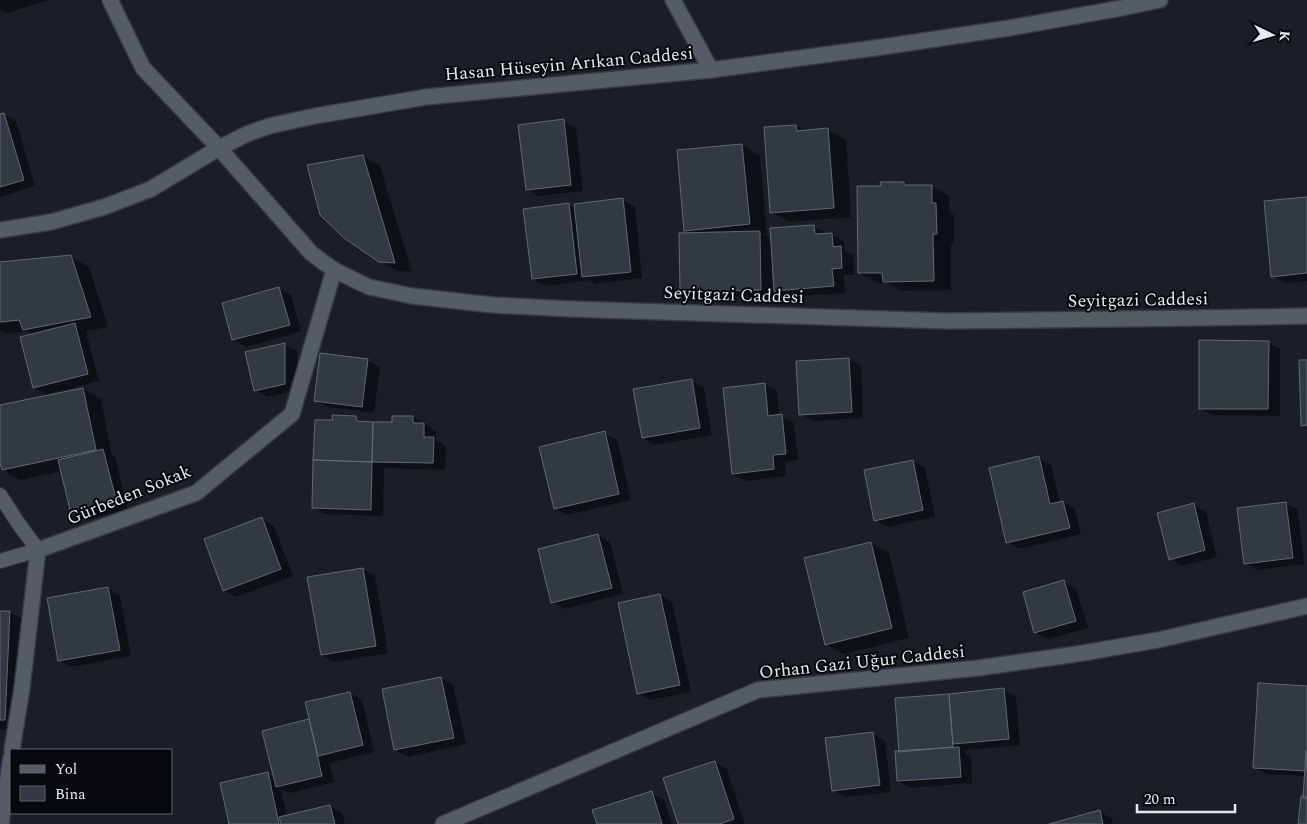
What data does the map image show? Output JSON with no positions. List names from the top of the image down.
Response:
{
  "streets": {
    "street": [
      "Hasan Hüseyin Arıkan Caddesi",
      "Seyitgazi Caddesi",
      "Gürbeden Sokak",
      "Orhan Gazi Uğur Caddesi"
    ]
  },
  "crossings": [
    ["Hasan Hüseyin Arıkan Caddesi", "Seyitgazi Caddesi"],
    ["Seyitgazi Caddesi", "Gürbeden Sokak"]
  ],
  "legend": ["Yol", "Bina"],
  "scale_bar": "20 m",
  "north": "right"
}
